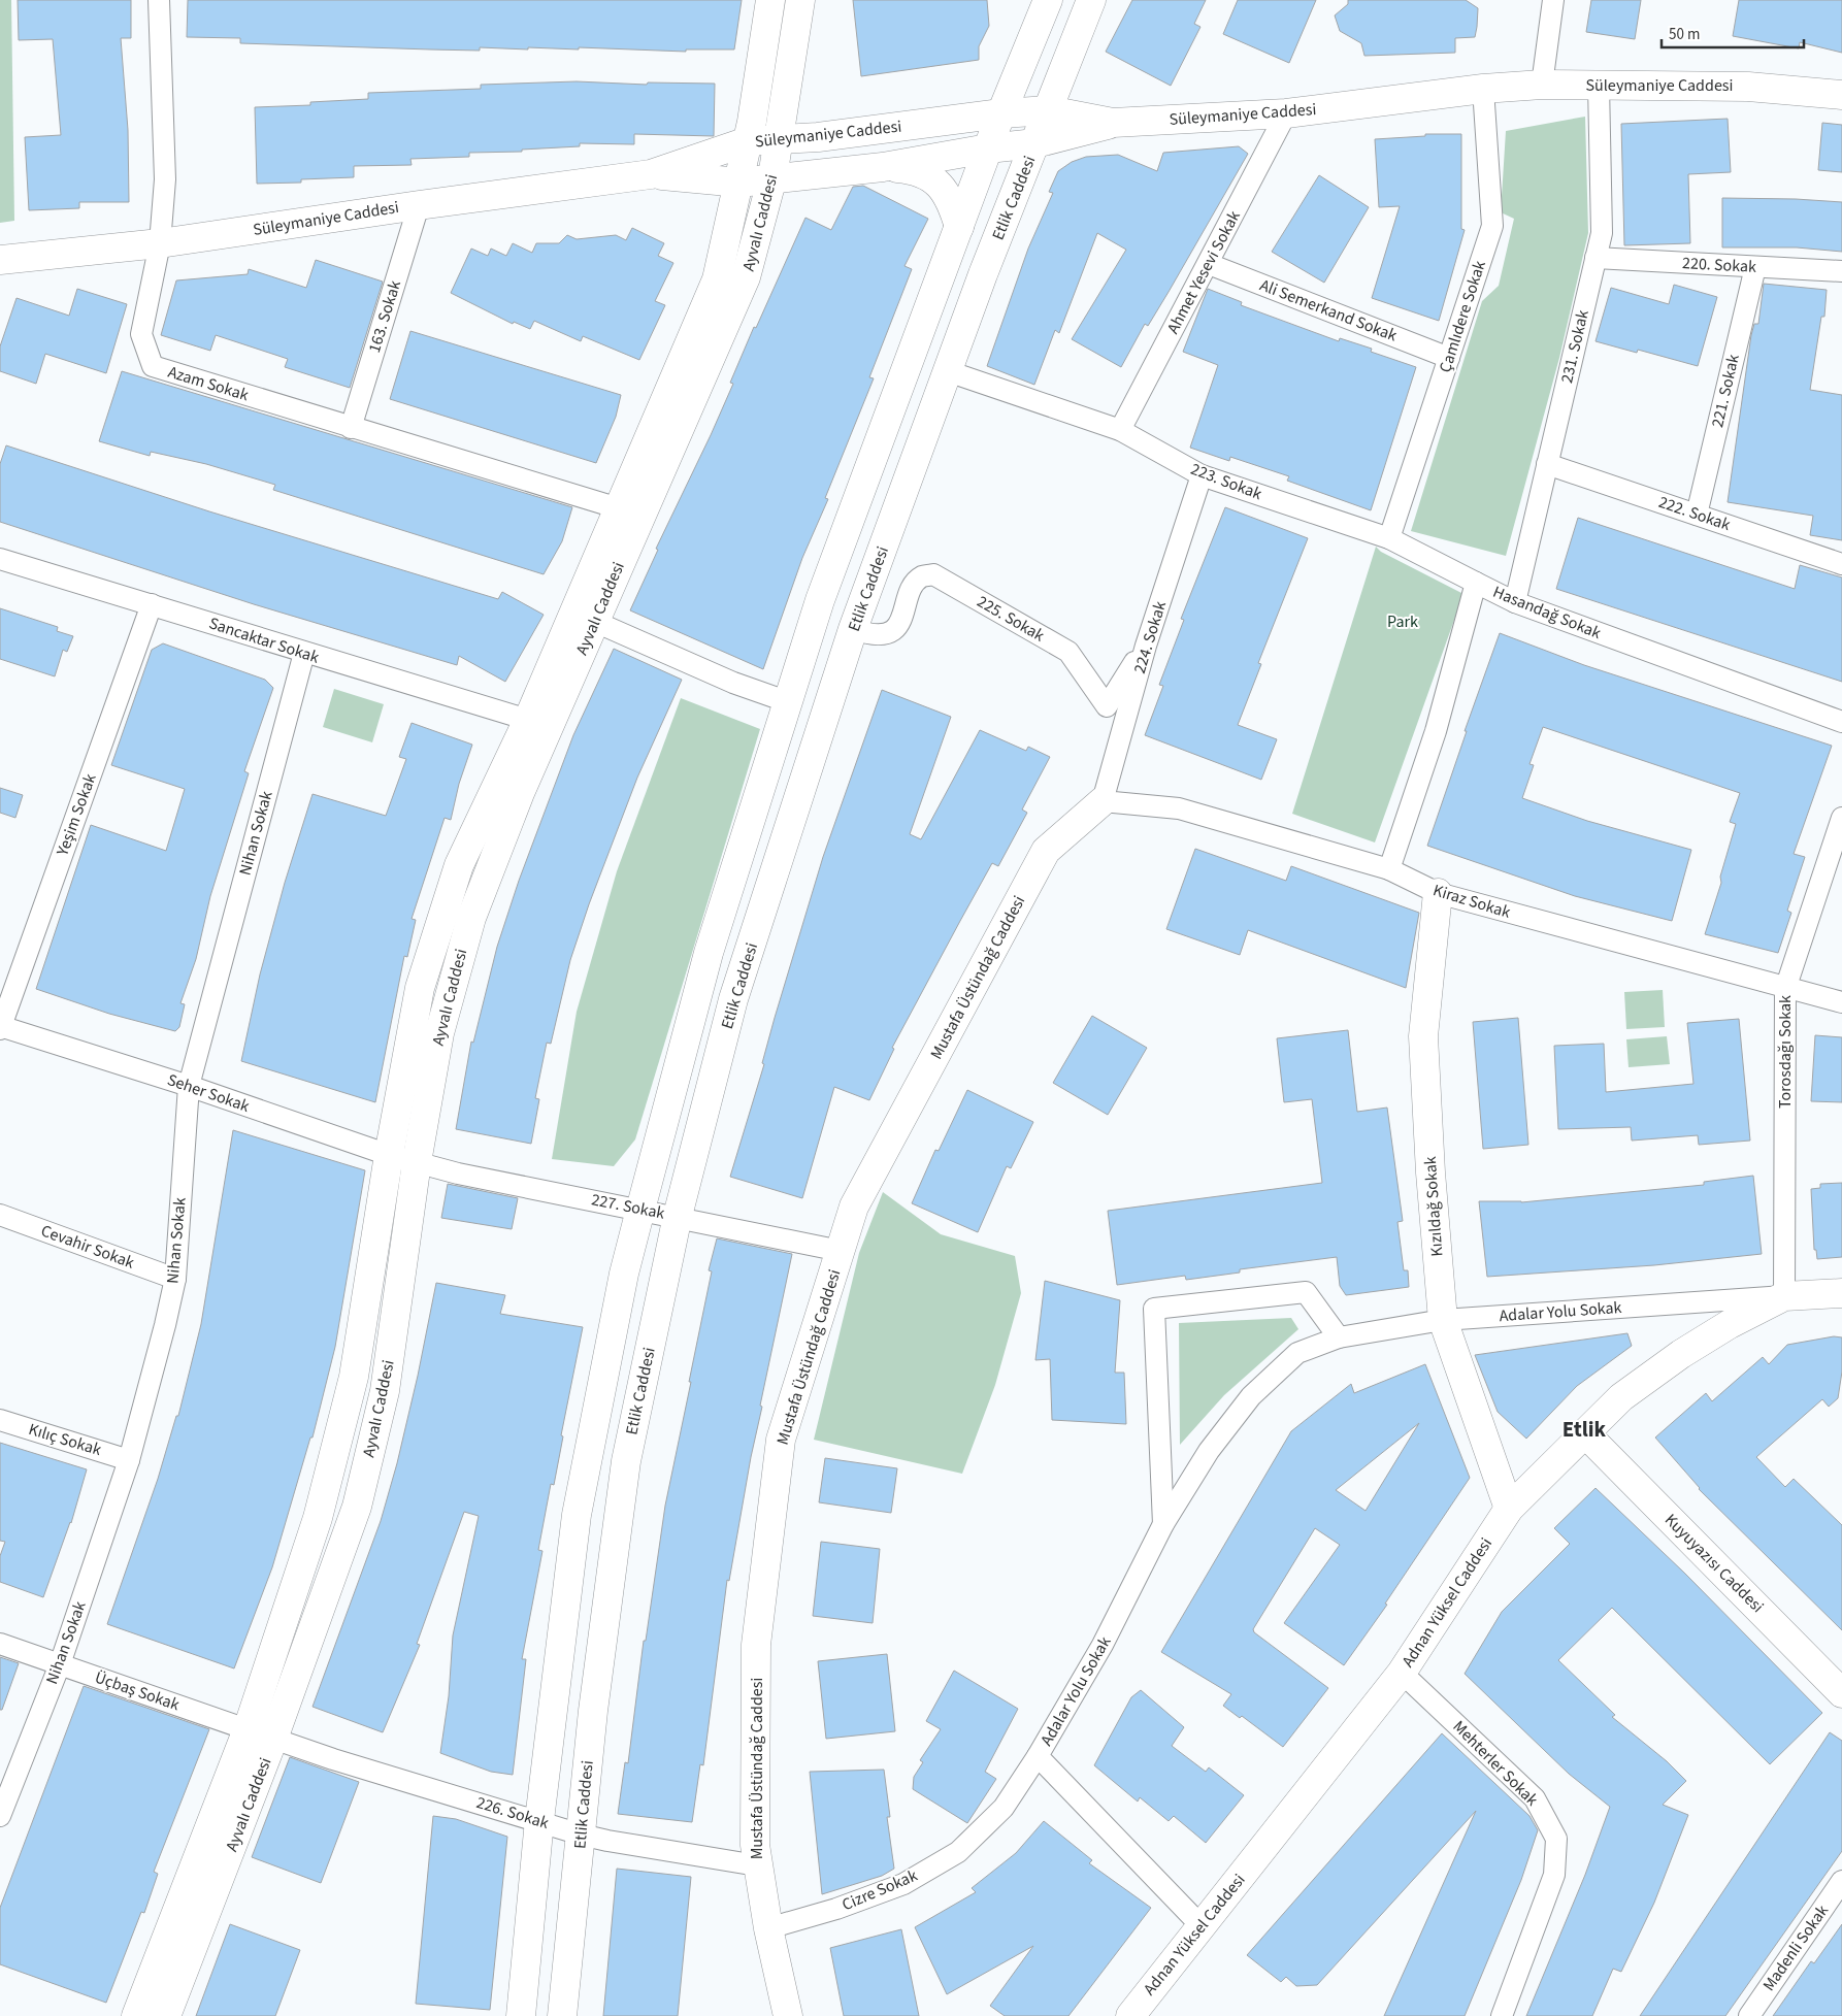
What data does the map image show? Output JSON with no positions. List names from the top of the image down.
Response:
{
  "streets": {
    "main road": [
      "Süleymaniye Caddesi",
      "Etlik Caddesi",
      "Ayvalı Caddesi",
      "Mustafa Üstündağ Caddesi",
      "Kızıldağ Sokak",
      "Kuyuyazısı Caddesi",
      "Adnan Yüksel Caddesi"
    ],
    "street": [
      "220. Sokak",
      "Ahmet Yesevi Sokak",
      "Ali Semerkand Sokak",
      "163. Sokak",
      "Çamlıdere Sokak",
      "231. Sokak",
      "Azam Sokak",
      "221. Sokak",
      "223. Sokak",
      "222. Sokak",
      "Hasandağ Sokak",
      "225. Sokak",
      "224. Sokak",
      "Sancaktar Sokak",
      "Yeşim Sokak",
      "Nihan Sokak",
      "Kiraz Sokak",
      "Torosdağı Sokak",
      "Seher Sokak",
      "227. Sokak",
      "Cevahir Sokak",
      "Adalar Yolu Sokak",
      "Kılıç Sokak",
      "Üçbaş Sokak",
      "Mehterler Sokak",
      "226. Sokak",
      "Cizre Sokak",
      "Madenli Sokak"
    ]
  },
  "crossings": [
    ["Süleymaniye Caddesi", "Etlik Caddesi"],
    ["Süleymaniye Caddesi", "Ayvalı Caddesi"],
    ["Süleymaniye Caddesi", "Ahmet Yesevi Sokak"],
    ["Süleymaniye Caddesi", "163. Sokak"],
    ["Süleymaniye Caddesi", "Çamlıdere Sokak"],
    ["Süleymaniye Caddesi", "231. Sokak"],
    ["Süleymaniye Caddesi", "Azam Sokak"],
    ["Etlik Caddesi", "223. Sokak"],
    ["Etlik Caddesi", "225. Sokak"],
    ["Etlik Caddesi", "227. Sokak"],
    ["Etlik Caddesi", "226. Sokak"],
    ["Ayvalı Caddesi", "Azam Sokak"],
    ["Ayvalı Caddesi", "Sancaktar Sokak"],
    ["Ayvalı Caddesi", "Seher Sokak"],
    ["Ayvalı Caddesi", "227. Sokak"],
    ["Ayvalı Caddesi", "Üçbaş Sokak"],
    ["Ayvalı Caddesi", "226. Sokak"],
    ["220. Sokak", "231. Sokak"],
    ["220. Sokak", "221. Sokak"],
    ["Ahmet Yesevi Sokak", "Ali Semerkand Sokak"],
    ["Ahmet Yesevi Sokak", "223. Sokak"],
    ["Ali Semerkand Sokak", "Çamlıdere Sokak"],
    ["163. Sokak", "Azam Sokak"],
    ["Çamlıdere Sokak", "223. Sokak"],
    ["231. Sokak", "222. Sokak"],
    ["231. Sokak", "Hasandağ Sokak"],
    ["221. Sokak", "222. Sokak"],
    ["223. Sokak", "Hasandağ Sokak"],
    ["223. Sokak", "224. Sokak"],
    ["Hasandağ Sokak", "Kiraz Sokak"],
    ["225. Sokak", "224. Sokak"],
    ["224. Sokak", "Kiraz Sokak"],
    ["224. Sokak", "Mustafa Üstündağ Caddesi"],
    ["Sancaktar Sokak", "Yeşim Sokak"],
    ["Sancaktar Sokak", "Nihan Sokak"],
    ["Yeşim Sokak", "Seher Sokak"],
    ["Nihan Sokak", "Seher Sokak"],
    ["Nihan Sokak", "Cevahir Sokak"],
    ["Nihan Sokak", "Kılıç Sokak"],
    ["Nihan Sokak", "Üçbaş Sokak"],
    ["Kiraz Sokak", "Mustafa Üstündağ Caddesi"],
    ["Kiraz Sokak", "Torosdağı Sokak"],
    ["Kiraz Sokak", "Kızıldağ Sokak"],
    ["Mustafa Üstündağ Caddesi", "227. Sokak"],
    ["Mustafa Üstündağ Caddesi", "226. Sokak"],
    ["Mustafa Üstündağ Caddesi", "Cizre Sokak"],
    ["Torosdağı Sokak", "Adalar Yolu Sokak"],
    ["Torosdağı Sokak", "Adnan Yüksel Caddesi"],
    ["Seher Sokak", "227. Sokak"],
    ["Kızıldağ Sokak", "Adalar Yolu Sokak"],
    ["Kızıldağ Sokak", "Adnan Yüksel Caddesi"],
    ["Adalar Yolu Sokak", "Adnan Yüksel Caddesi"],
    ["Adalar Yolu Sokak", "Cizre Sokak"],
    ["Kuyuyazısı Caddesi", "Adnan Yüksel Caddesi"],
    ["Adnan Yüksel Caddesi", "Mehterler Sokak"],
    ["Üçbaş Sokak", "226. Sokak"]
  ],
  "districts": ["Etlik"],
  "parks": ["Park"],
  "scale_bar": "50 m"
}
